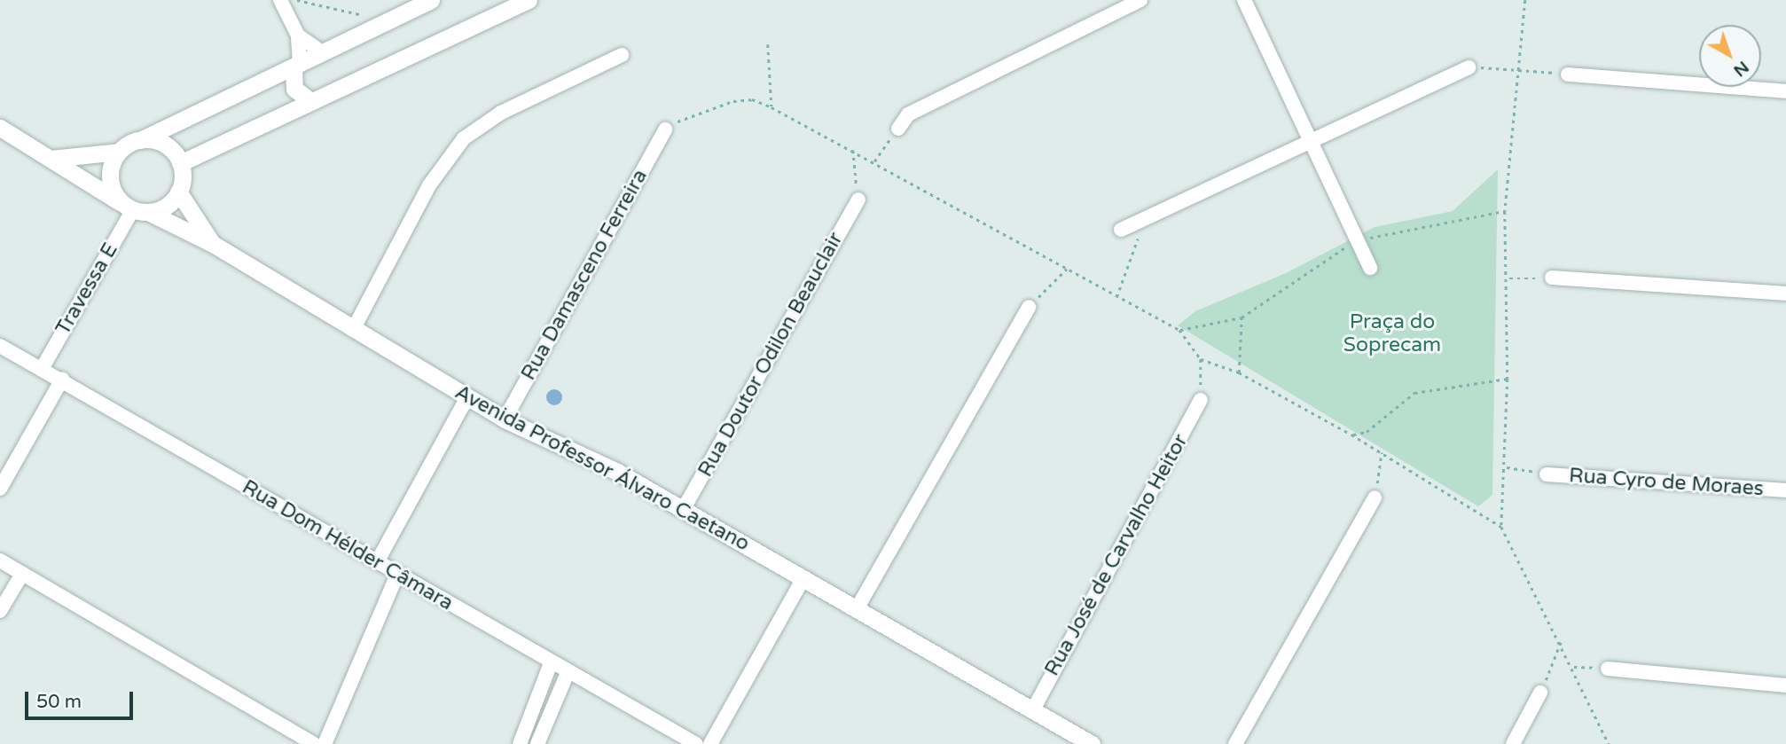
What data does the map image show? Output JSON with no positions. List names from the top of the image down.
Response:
{
  "streets": {
    "street": [
      "Rua Damasceno Ferreira",
      "Travessa E",
      "Rua Doutor Odilon Beauclair",
      "Avenida Professor Álvaro Caetano",
      "Rua Cyro de Moraes",
      "Rua Dom Hélder Câmara",
      "Rua José de Carvalho Heitor"
    ]
  },
  "crossings": [
    ["Rua Damasceno Ferreira", "Avenida Professor Álvaro Caetano"],
    ["Travessa E", "Avenida Professor Álvaro Caetano"],
    ["Travessa E", "Rua Dom Hélder Câmara"],
    ["Rua Doutor Odilon Beauclair", "Avenida Professor Álvaro Caetano"],
    ["Avenida Professor Álvaro Caetano", "Rua José de Carvalho Heitor"]
  ],
  "parks": ["Praça do Soprecam"],
  "scale_bar": "50 m",
  "north": "bottom right"
}
